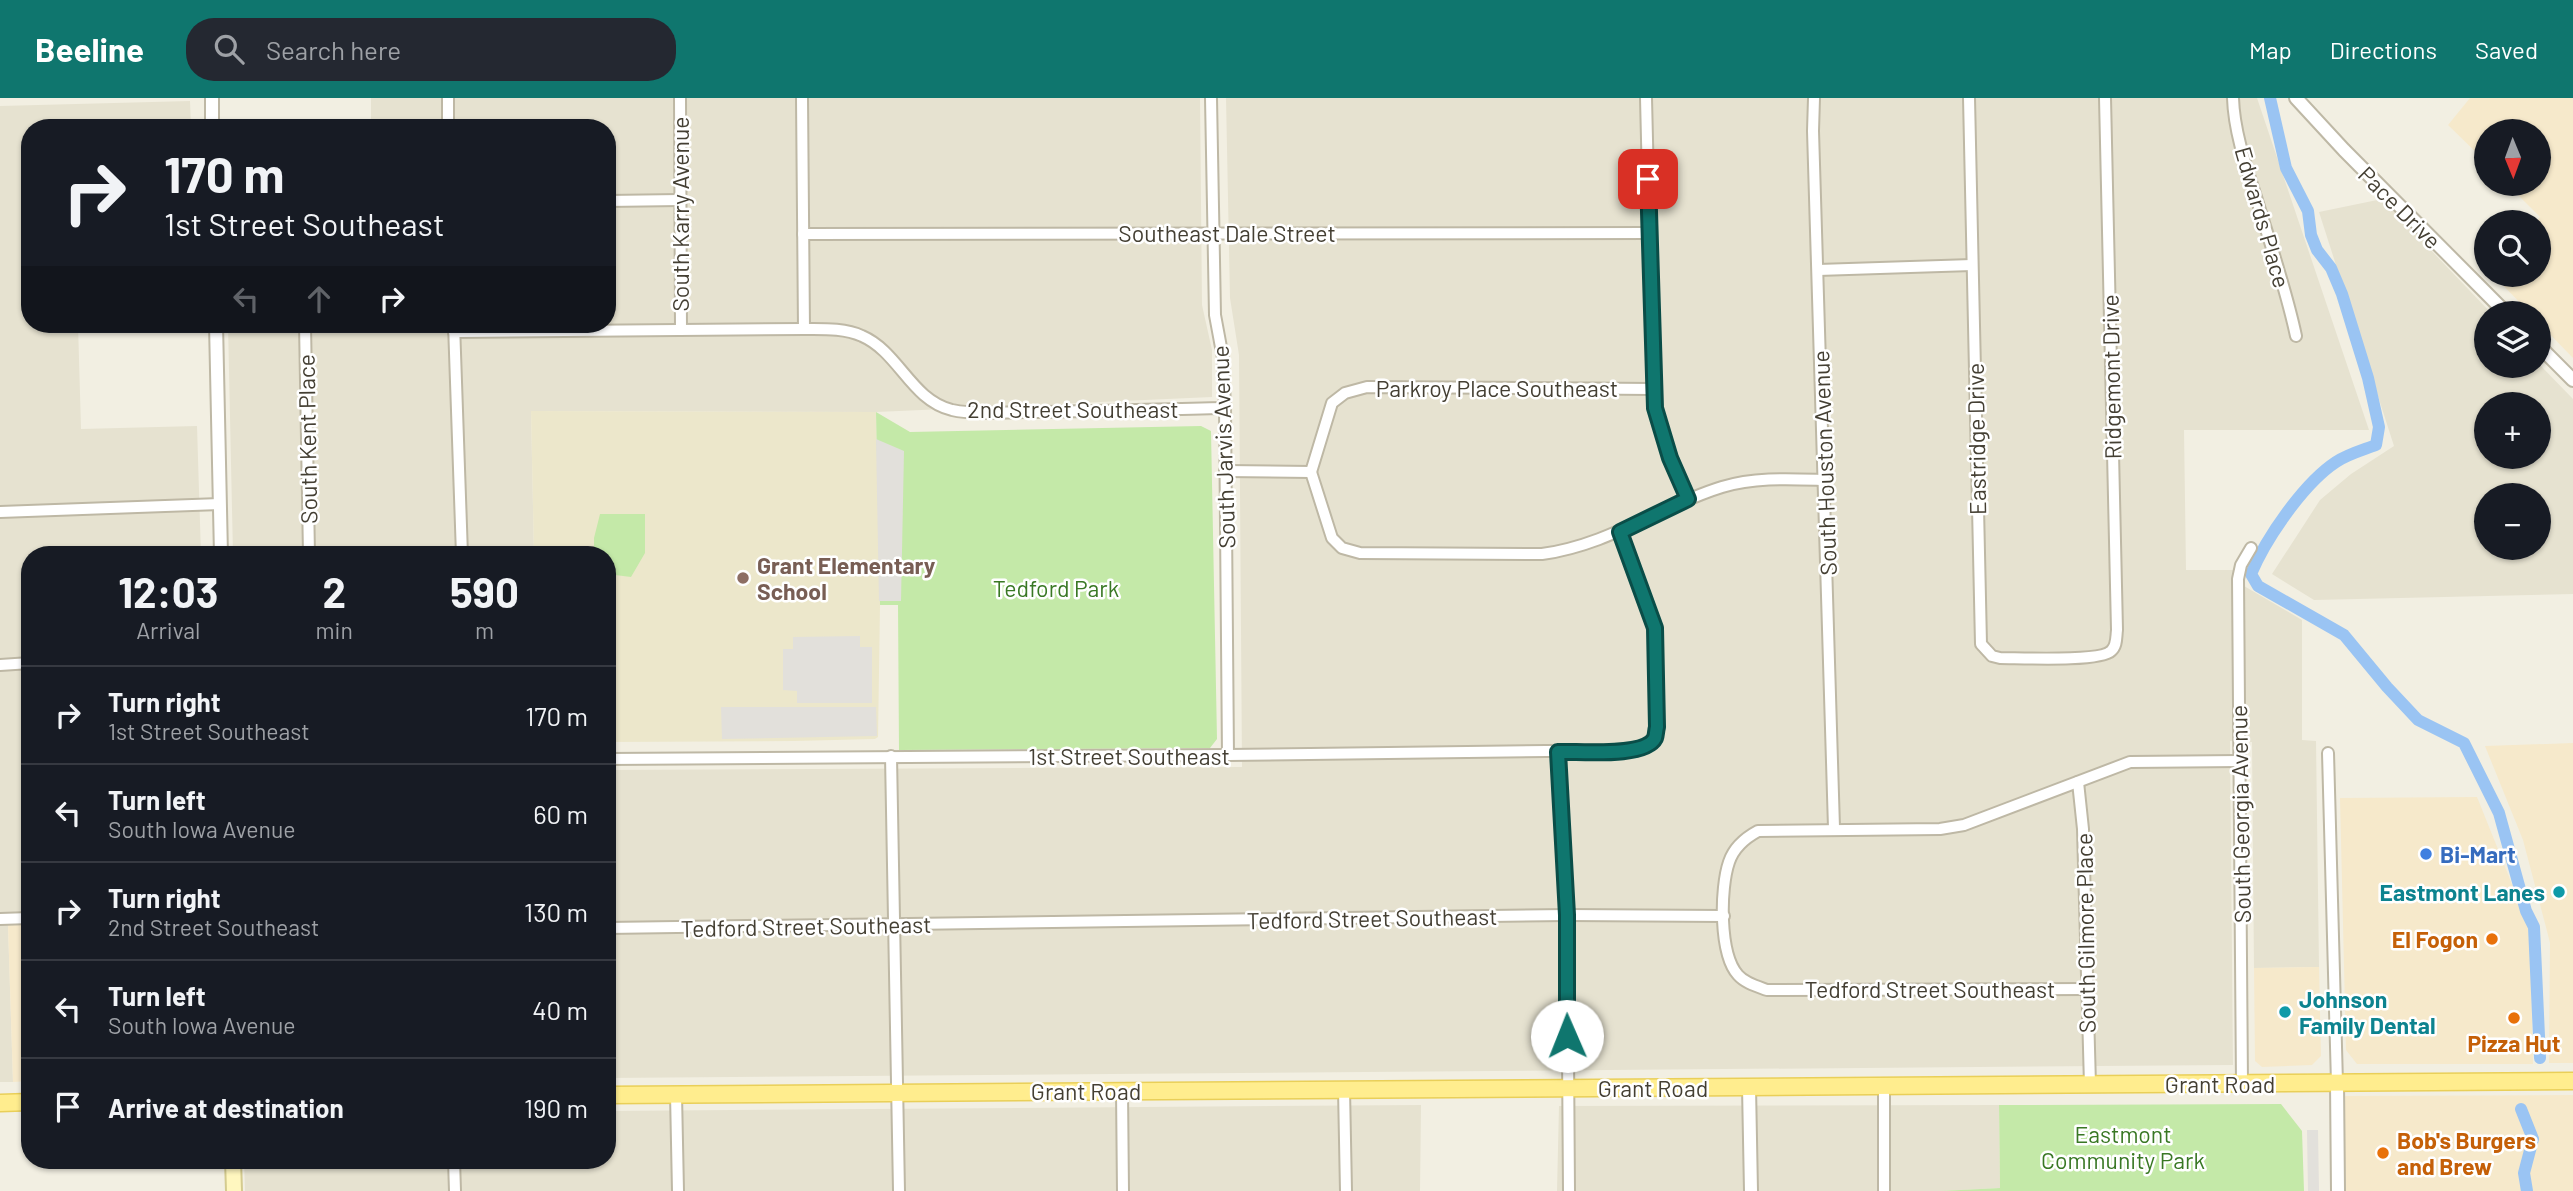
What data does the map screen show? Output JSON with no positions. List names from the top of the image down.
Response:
{
  "streets": {
    "main road": ["Grant Road"],
    "street": [
      "Pace Drive",
      "South Karry Avenue",
      "Edwards Place",
      "Southeast Dale Street",
      "Ridgemont Drive",
      "Parkroy Place Southeast",
      "2nd Street Southeast",
      "South Kent Place",
      "Eastridge Drive",
      "South Jarvis Avenue",
      "South Houston Avenue",
      "1st Street Southeast",
      "South Georgia Avenue",
      "Tedford Street Southeast",
      "South Gilmore Place"
    ]
  },
  "crossings": [
    ["South Karry Avenue", "2nd Street Southeast"],
    ["Southeast Dale Street", "South Jarvis Avenue"],
    ["Ridgemont Drive", "Eastridge Drive"],
    ["2nd Street Southeast", "South Jarvis Avenue"],
    ["South Jarvis Avenue", "1st Street Southeast"],
    ["South Georgia Avenue", "Grant Road"],
    ["Tedford Street Southeast", "South Gilmore Place"],
    ["South Gilmore Place", "Grant Road"]
  ],
  "parks": ["Tedford Park", "Eastmont Community Park"],
  "places": [
    "Grant Elementary School",
    "Bi-Mart",
    "Eastmont Lanes",
    "El Fogon",
    "Johnson Family Dental",
    "Pizza Hut",
    "Bob's Burgers and Brew"
  ],
  "north": "bottom",
  "page": {
    "header": "Beeline",
    "search": "Search here",
    "nav": ["Map", "Directions", "Saved"],
    "map_buttons": ["+", "−"],
    "turn": ["170 m", "1st Street Southeast"],
    "eta": [
      "12:03",
      "Arrival",
      "2",
      "min",
      "590",
      "m"
    ],
    "list": [
      {
        "name": "Turn right",
        "note": "1st Street Southeast",
        "value": "170 m"
      },
      {
        "name": "Turn left",
        "note": "South Iowa Avenue",
        "value": "60 m"
      },
      {
        "name": "Turn right",
        "note": "2nd Street Southeast",
        "value": "130 m"
      },
      {
        "name": "Turn left",
        "note": "South Iowa Avenue",
        "value": "40 m"
      },
      {
        "name": "Arrive at destination",
        "value": "190 m"
      }
    ]
  }
}
